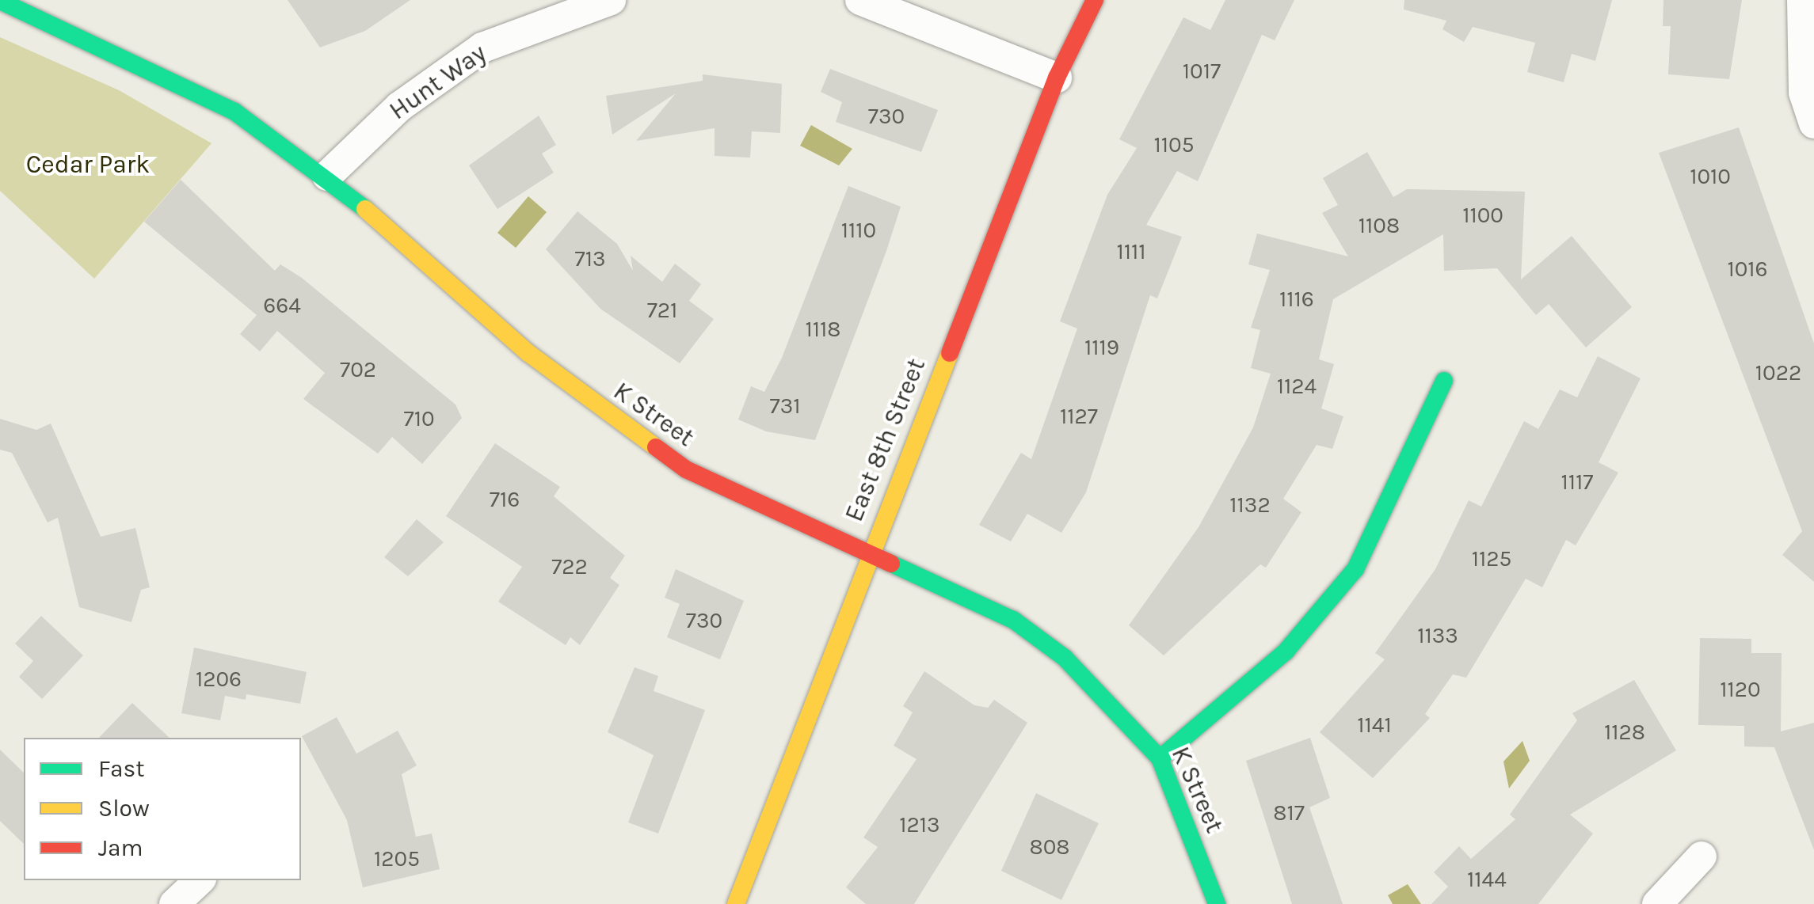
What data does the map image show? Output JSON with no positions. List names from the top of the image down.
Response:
{
  "streets": {
    "street": ["Hunt Way", "K Street", "East 8th Street"]
  },
  "crossings": [
    ["Hunt Way", "K Street"],
    ["K Street", "East 8th Street"]
  ],
  "parks": ["Cedar Park"],
  "house_numbers": [
    "1017",
    "730",
    "1105",
    "1010",
    "1100",
    "1108",
    "1110",
    "1111",
    "713",
    "1016",
    "1116",
    "664",
    "721",
    "1118",
    "1119",
    "702",
    "1022",
    "1124",
    "731",
    "1127",
    "710",
    "1117",
    "716",
    "1132",
    "1125",
    "722",
    "730",
    "1133",
    "1206",
    "1120",
    "1141",
    "1128",
    "817",
    "1213",
    "808",
    "1205",
    "1144"
  ],
  "legend": ["Fast", "Slow", "Jam"]
}
